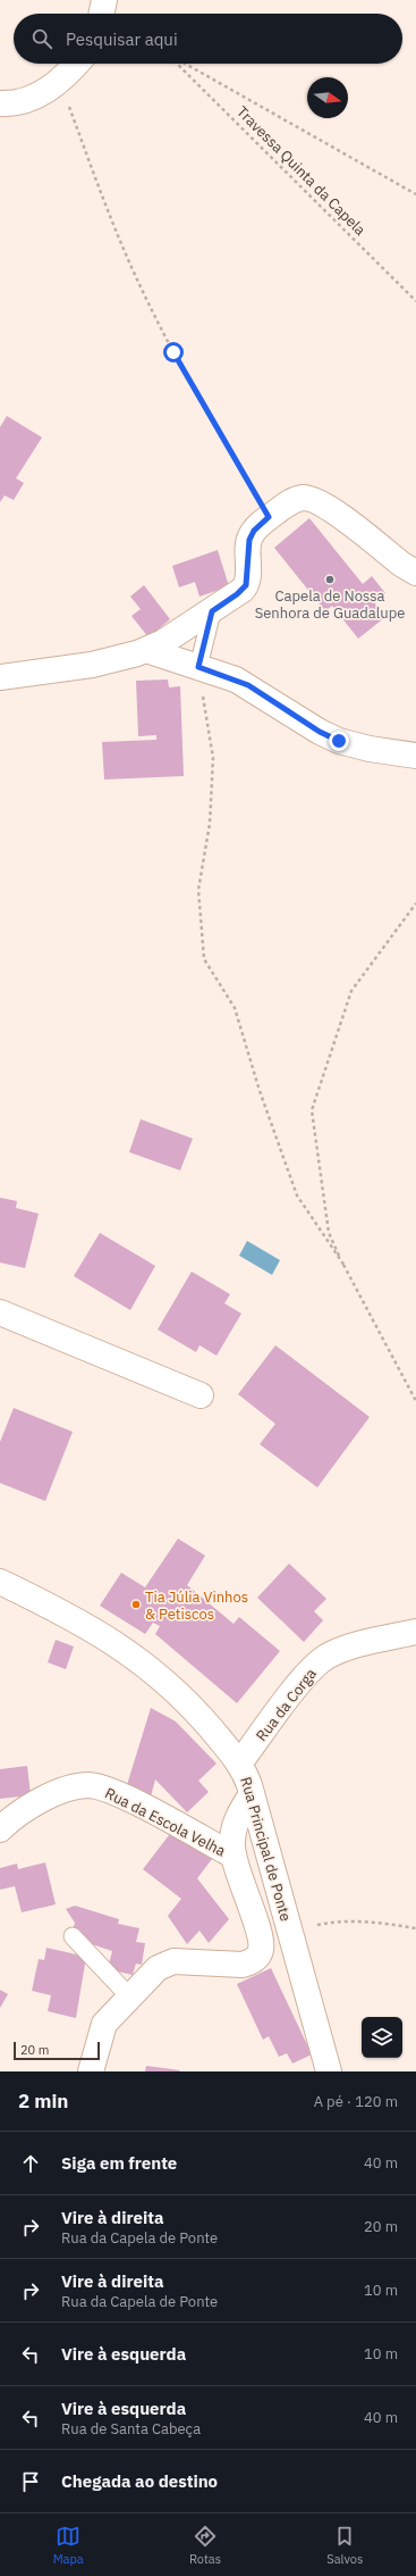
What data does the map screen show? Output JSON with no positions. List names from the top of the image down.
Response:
{
  "streets": {
    "street": ["Rua da Corga", "Rua da Escola Velha", "Rua Principal de Ponte"],
    "path": ["Travessa Quinta da Capela"]
  },
  "crossings": [
    ["Rua da Corga", "Rua Principal de Ponte"]
  ],
  "places": ["Capela de Nossa Senhora de Guadalupe", "Tia Júlia Vinhos & Petiscos"],
  "scale_bar": "20 m",
  "north": "right",
  "page": {
    "search": "Pesquisar aqui",
    "scale": "20 m",
    "heading": ["2 min", "A pé · 120 m"],
    "list": [
      ["Siga em frente", "40 m"],
      ["Vire à direita", "Rua da Capela de Ponte", "20 m"],
      ["Vire à direita", "Rua da Capela de Ponte", "10 m"],
      ["Vire à esquerda", "10 m"],
      ["Vire à esquerda", "Rua de Santa Cabeça", "40 m"],
      "Chegada ao destino"
    ],
    "nav": ["Mapa", "Rotas", "Salvos"]
  }
}
